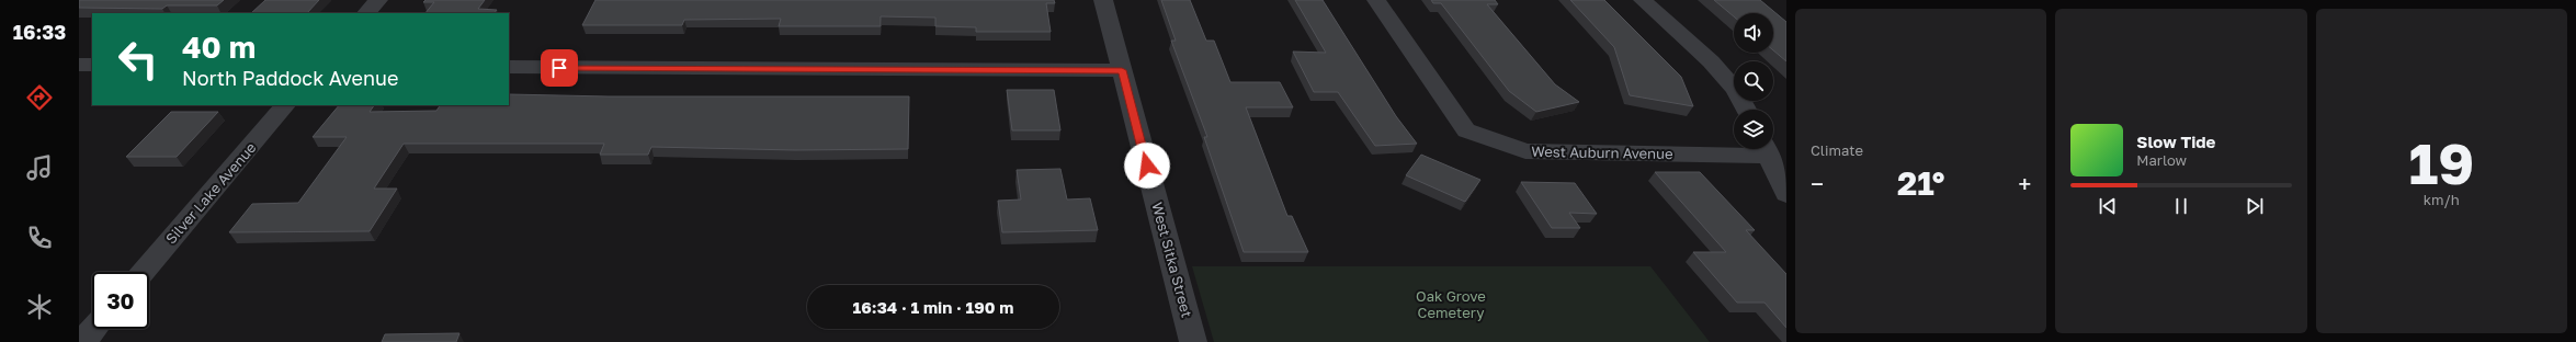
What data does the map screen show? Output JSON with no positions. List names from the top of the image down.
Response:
{
  "streets": {
    "street": ["West Auburn Avenue", "Silver Lake Avenue", "West Sitka Street"]
  },
  "parks": ["Oak Grove Cemetery"],
  "page": {
    "tabs": "16:33",
    "tile": [
      "Climate",
      ["19", "km/h"]
    ],
    "turn": ["40 m", "North Paddock Avenue"],
    "song": ["Slow Tide", "Marlow"],
    "heat": ["−", "21°", "+"],
    "limit": "30",
    "trip": "16:34 · 1 min · 190 m"
  }
}
